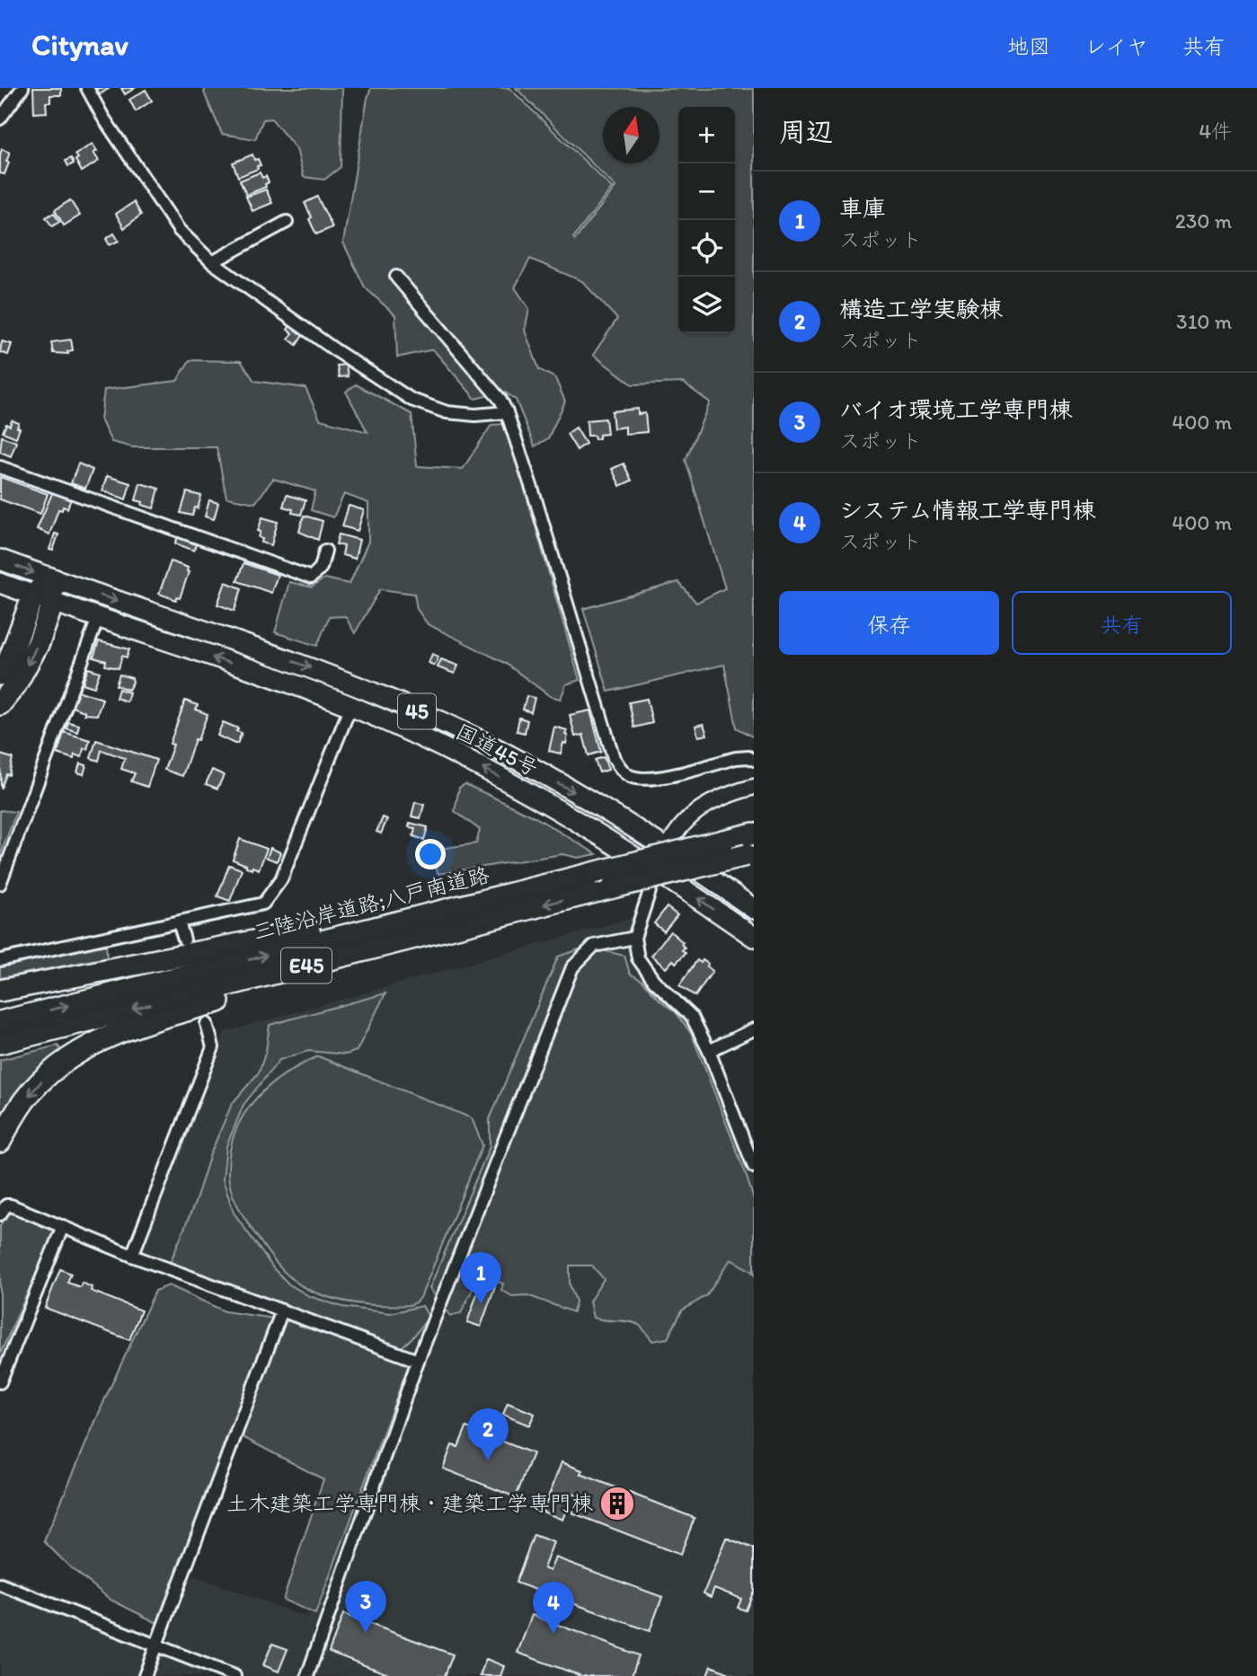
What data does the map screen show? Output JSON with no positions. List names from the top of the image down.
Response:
{
  "streets": {
    "highway": [
      "45",
      "国道45号",
      "三陸沿岸道路;八戸南道路",
      "E45"
    ]
  },
  "crossings": [
    ["45", "国道45号"]
  ],
  "places": {
    "building": ["土木建築工学専門棟・建築工学専門棟"]
  },
  "north": "top",
  "page": {
    "header": "Citynav",
    "nav": ["地図", "レイヤ", "共有"],
    "heading": ["周辺", "4件"],
    "map_buttons": ["+", "−"],
    "list": [
      {
        "mark": "1",
        "name": "車庫",
        "note": "スポット",
        "value": "230 m"
      },
      {
        "mark": "2",
        "name": "構造工学実験棟",
        "note": "スポット",
        "value": "310 m"
      },
      {
        "mark": "3",
        "name": "バイオ環境工学専門棟",
        "note": "スポット",
        "value": "400 m"
      },
      {
        "mark": "4",
        "name": "システム情報工学専門棟",
        "note": "スポット",
        "value": "400 m"
      }
    ],
    "buttons": ["保存", "共有"],
    "pins": [
      "1",
      "2",
      "3",
      "4"
    ]
  }
}
